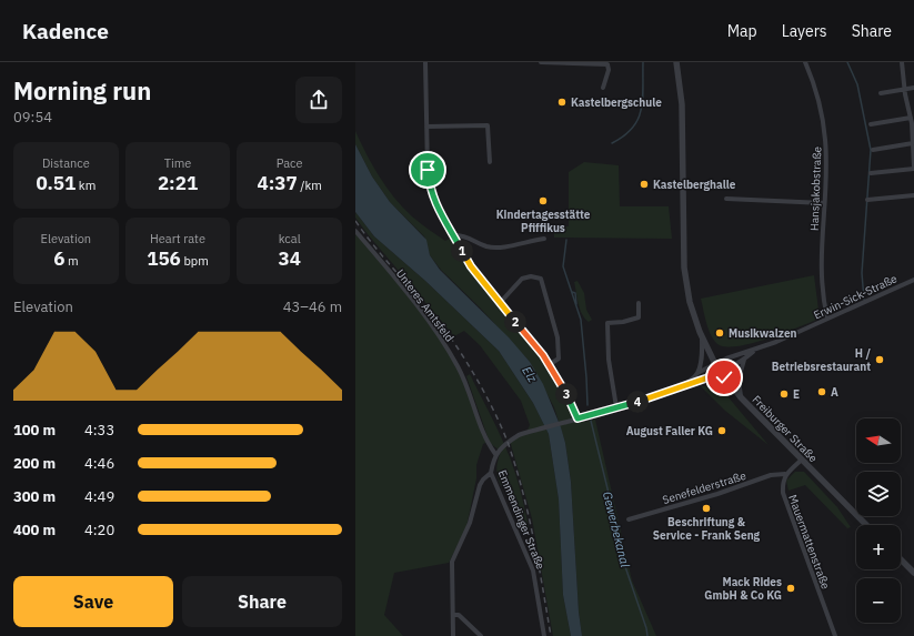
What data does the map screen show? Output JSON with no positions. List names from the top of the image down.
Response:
{
  "streets": {
    "street": [
      "Hansjakobstraße",
      "Erwin-Sick-Straße",
      "Unteres Amtsfeld",
      "Freiburger Straße",
      "Senefelderstraße",
      "Emmendinger Straße",
      "Mauermattenstraße"
    ]
  },
  "crossings": [
    ["Hansjakobstraße", "Erwin-Sick-Straße"],
    ["Erwin-Sick-Straße", "Freiburger Straße"],
    ["Unteres Amtsfeld", "Emmendinger Straße"],
    ["Senefelderstraße", "Mauermattenstraße"]
  ],
  "water": ["Elz", "Gewerbekanal"],
  "places": [
    "Kastelbergschule",
    "Kastelberghalle",
    "Kindertagesstätte Pfiffikus",
    "Musikwalzen",
    "H / Betriebsrestaurant",
    "A",
    "E",
    "August Faller KG",
    "Beschriftung & Service - Frank Seng",
    "Mack Rides GmbH & Co KG"
  ],
  "north": "left",
  "page": {
    "header": "Kadence",
    "nav": ["Map", "Layers", "Share"],
    "heading": ["Morning run", "09:54"],
    "stats": [
      ["Distance", "0.51 km"],
      ["Time", "2:21"],
      ["Pace", "4:37 /km"],
      ["Elevation", "6 m"],
      ["Heart rate", "156 bpm"],
      ["kcal", "34"]
    ],
    "pins": [
      "1",
      "2",
      "3",
      "4"
    ],
    "chart": ["Elevation", "43–46 m"],
    "list": [
      {
        "name": "100 m",
        "note": "4:33"
      },
      {
        "name": "200 m",
        "note": "4:46"
      },
      {
        "name": "300 m",
        "note": "4:49"
      },
      {
        "name": "400 m",
        "note": "4:20"
      }
    ],
    "map_buttons": ["+", "−"],
    "buttons": ["Save", "Share"]
  }
}
